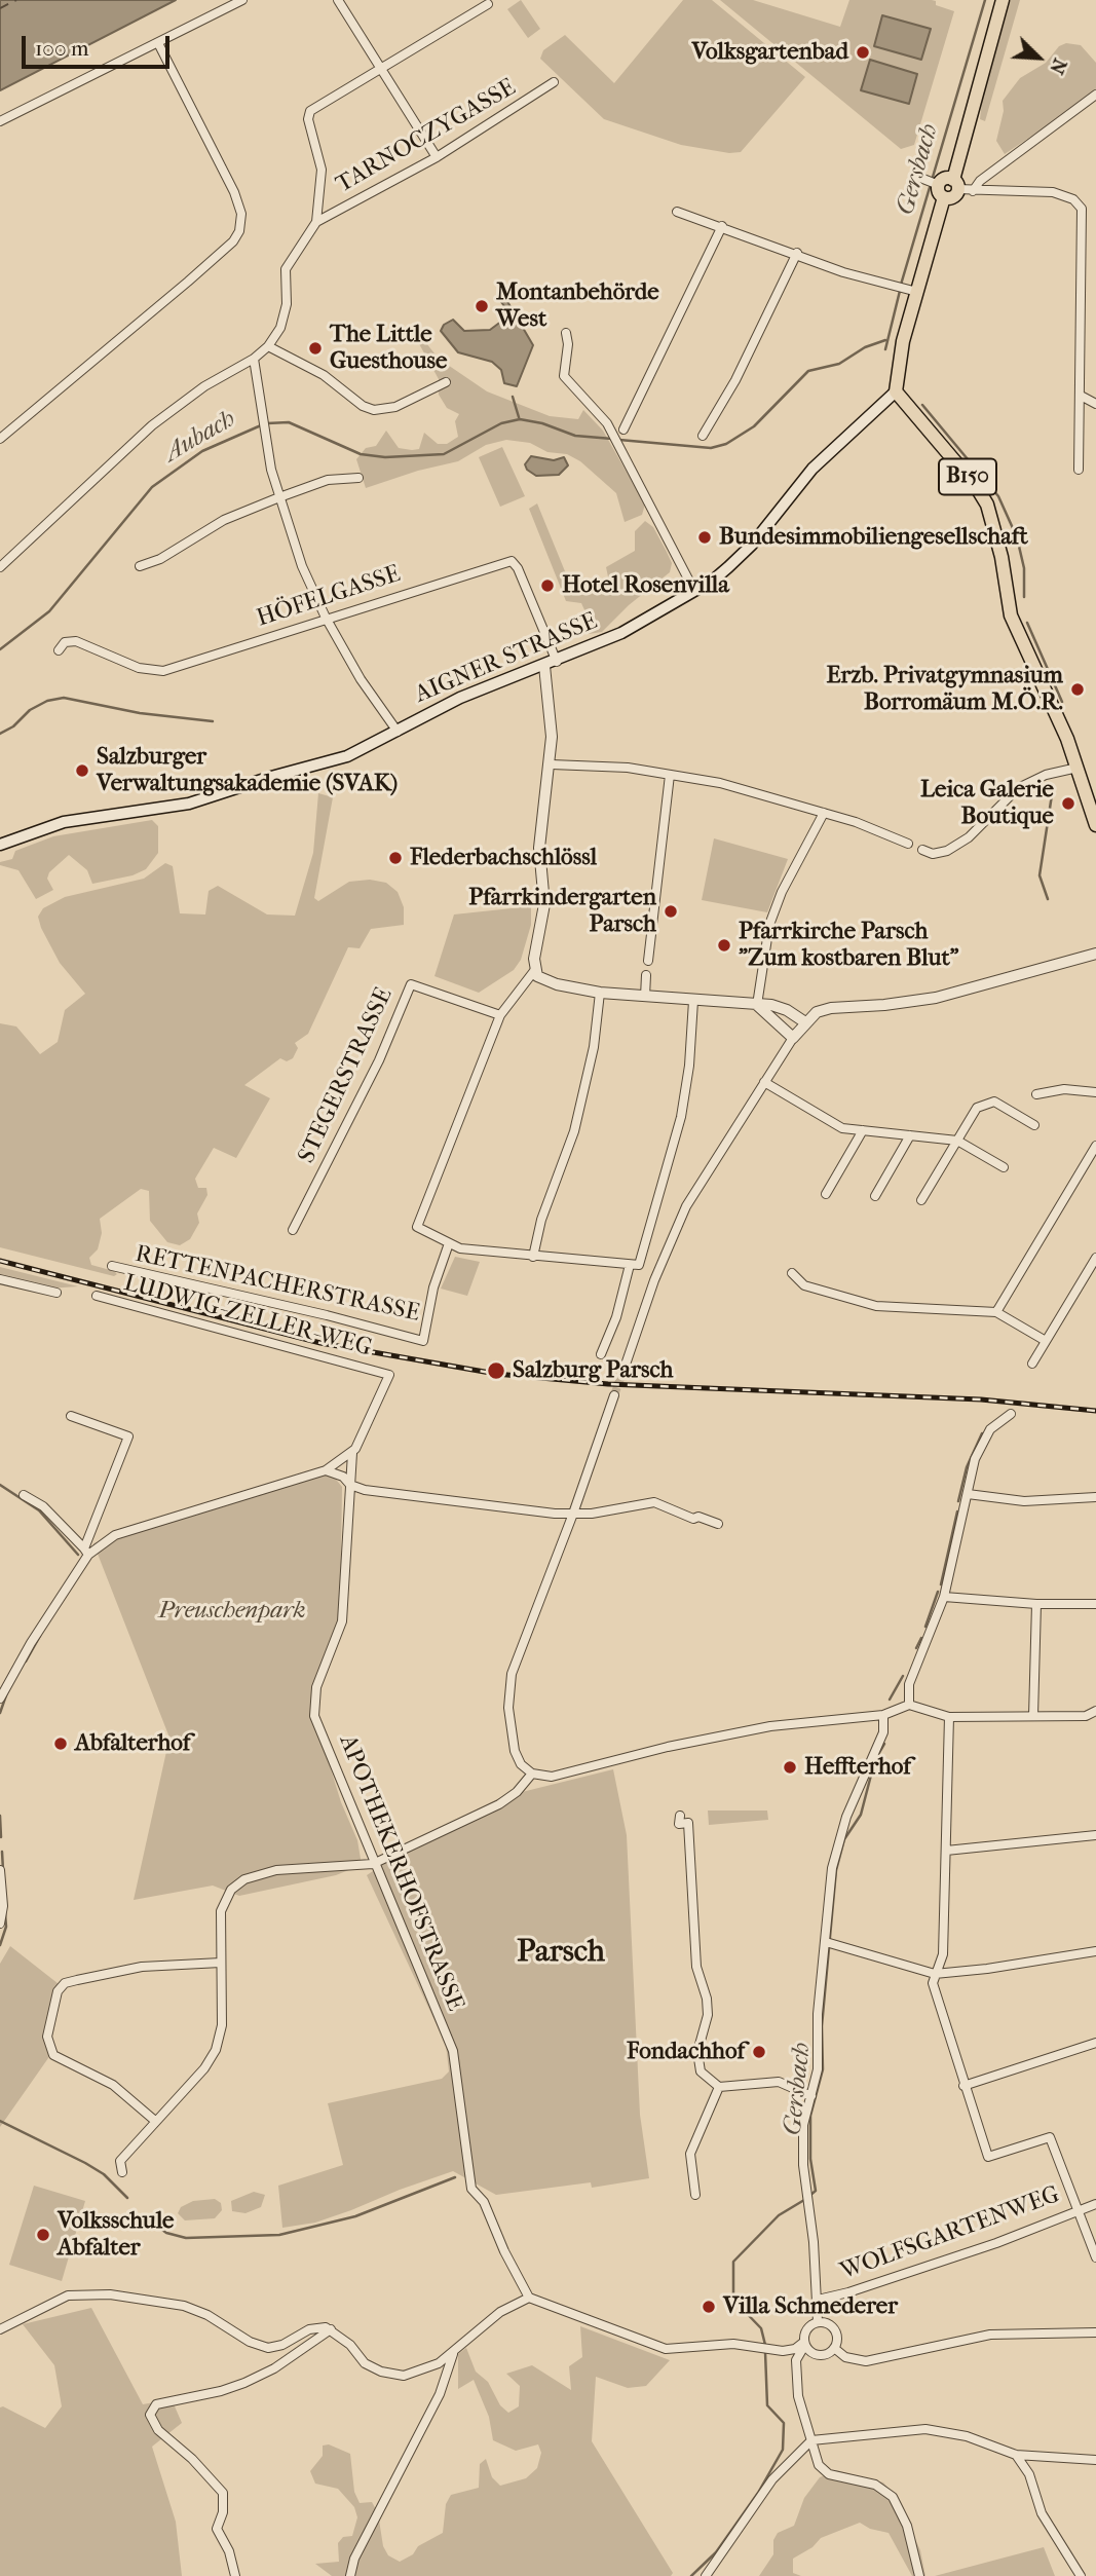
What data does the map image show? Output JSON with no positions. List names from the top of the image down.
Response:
{
  "streets": {
    "main road": ["B150", "AIGNER STRASSE"],
    "street": [
      "TARNOCZYGASSE",
      "HÖFELGASSE",
      "STEGERSTRASSE",
      "RETTENPACHERSTRASSE",
      "LUDWIG-ZELLER-WEG",
      "APOTHEKERHOFSTRASSE",
      "WOLFSGARTENWEG"
    ]
  },
  "crossings": [
    ["B150", "AIGNER STRASSE"],
    ["HÖFELGASSE", "AIGNER STRASSE"],
    ["LUDWIG-ZELLER-WEG", "APOTHEKERHOFSTRASSE"]
  ],
  "districts": ["Parsch"],
  "water": ["Gersbach", "Aubach"],
  "parks": ["Preuschenpark"],
  "places": [
    "Volksgartenbad",
    "Montanbehörde West",
    "The Little Guesthouse",
    "Bundesimmobiliengesellschaft",
    "Hotel Rosenvilla",
    "Erzb. Privatgymnasium Borromäum M.Ö.R.",
    "Salzburger Verwaltungsakademie (SVAK)",
    "Leica Galerie Boutique",
    "Flederbachschlössl",
    "Pfarrkindergarten Parsch",
    "Pfarrkirche Parsch \"Zum kostbaren Blut\"",
    "Salzburg Parsch",
    "Abfalterhof",
    "Heffterhof",
    "Fondachhof",
    "Volksschule Abfalter",
    "Villa Schmederer"
  ],
  "scale_bar": "100 m",
  "north": "bottom right"
}
